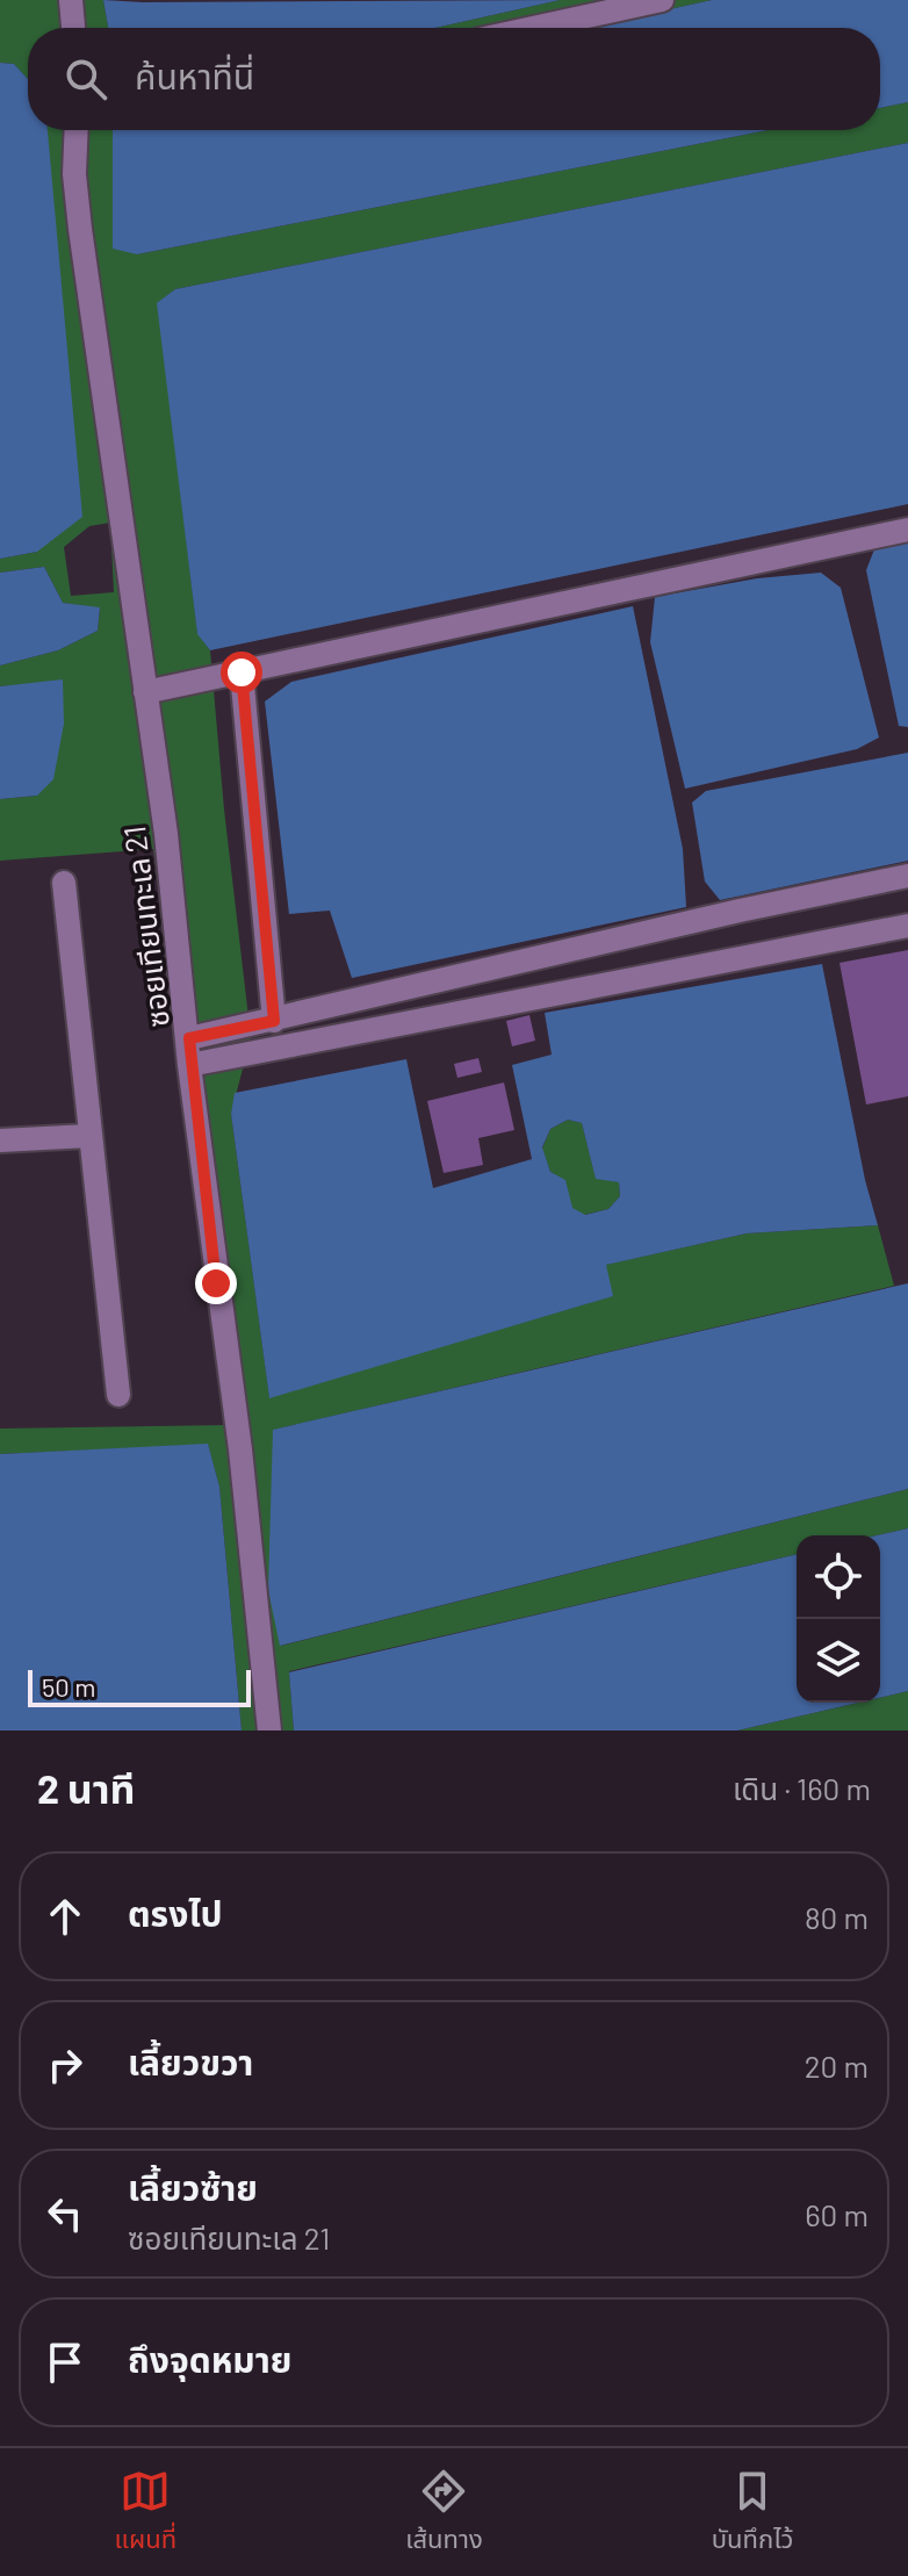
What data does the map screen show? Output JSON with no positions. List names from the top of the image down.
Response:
{
  "streets": {
    "street": ["ซอยเทียนทะเล 21"]
  },
  "scale_bar": "50 m",
  "page": {
    "search": "ค้นหาที่นี่",
    "scale": "50 m",
    "heading": ["2 นาที", "เดิน · 160 m"],
    "list": [
      ["ตรงไป", "80 m"],
      ["เลี้ยวขวา", "20 m"],
      ["เลี้ยวซ้าย", "ซอยเทียนทะเล 21", "60 m"],
      "ถึงจุดหมาย"
    ],
    "nav": ["แผนที่", "เส้นทาง", "บันทึกไว้"]
  }
}
